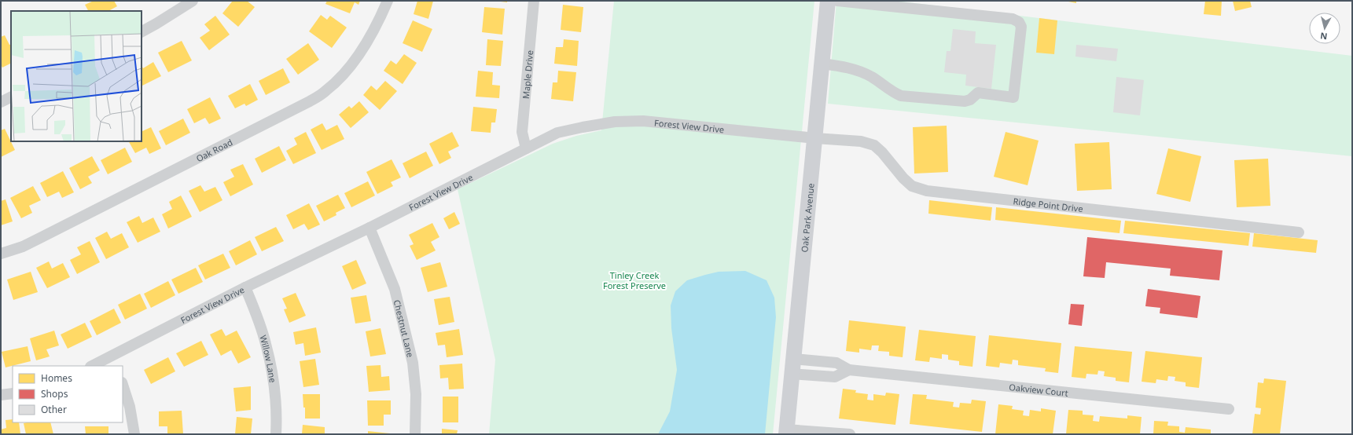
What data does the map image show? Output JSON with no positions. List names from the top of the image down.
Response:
{
  "streets": {
    "street": [
      "Maple Drive",
      "Forest View Drive",
      "Oak Road",
      "Ridge Point Drive",
      "Oak Park Avenue",
      "Chestnut Lane",
      "Willow Lane",
      "Oakview Court"
    ]
  },
  "crossings": [
    ["Maple Drive", "Forest View Drive"],
    ["Forest View Drive", "Ridge Point Drive"],
    ["Forest View Drive", "Oak Park Avenue"],
    ["Forest View Drive", "Chestnut Lane"],
    ["Forest View Drive", "Willow Lane"],
    ["Ridge Point Drive", "Oak Park Avenue"],
    ["Oak Park Avenue", "Oakview Court"]
  ],
  "parks": ["Tinley Creek Forest Preserve"],
  "legend": ["Homes", "Shops", "Other"],
  "north": "bottom"
}
